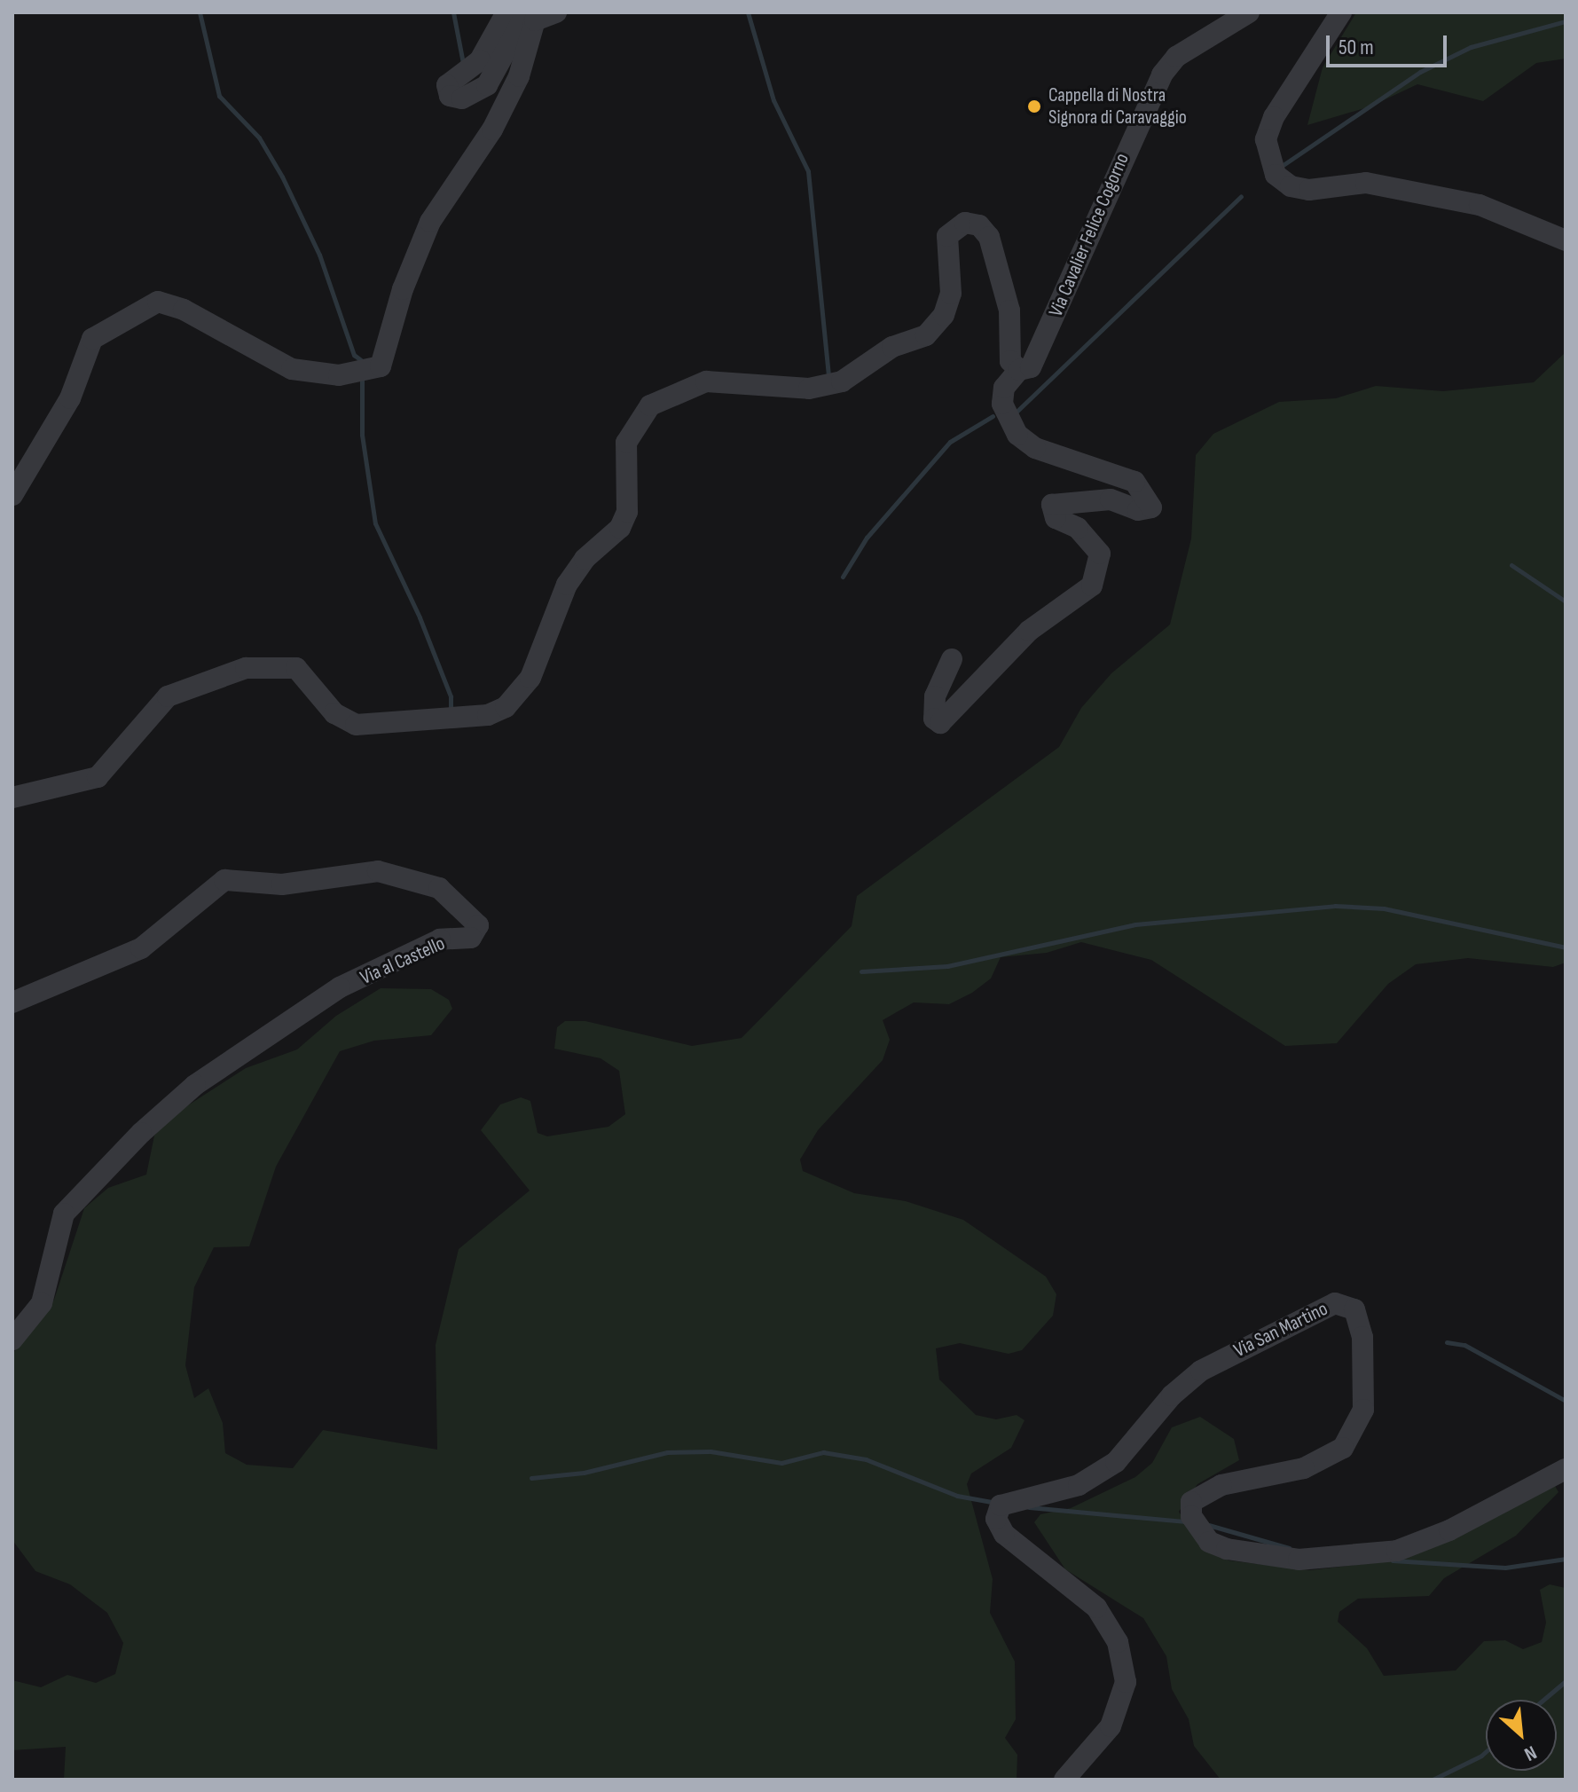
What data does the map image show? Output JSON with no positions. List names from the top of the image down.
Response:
{
  "streets": {
    "street": ["Via Cavalier Felice Cogorno", "Via al Castello", "Via San Martino"]
  },
  "places": ["Cappella di Nostra Signora di Caravaggio"],
  "scale_bar": "50 m",
  "north": "bottom right"
}
